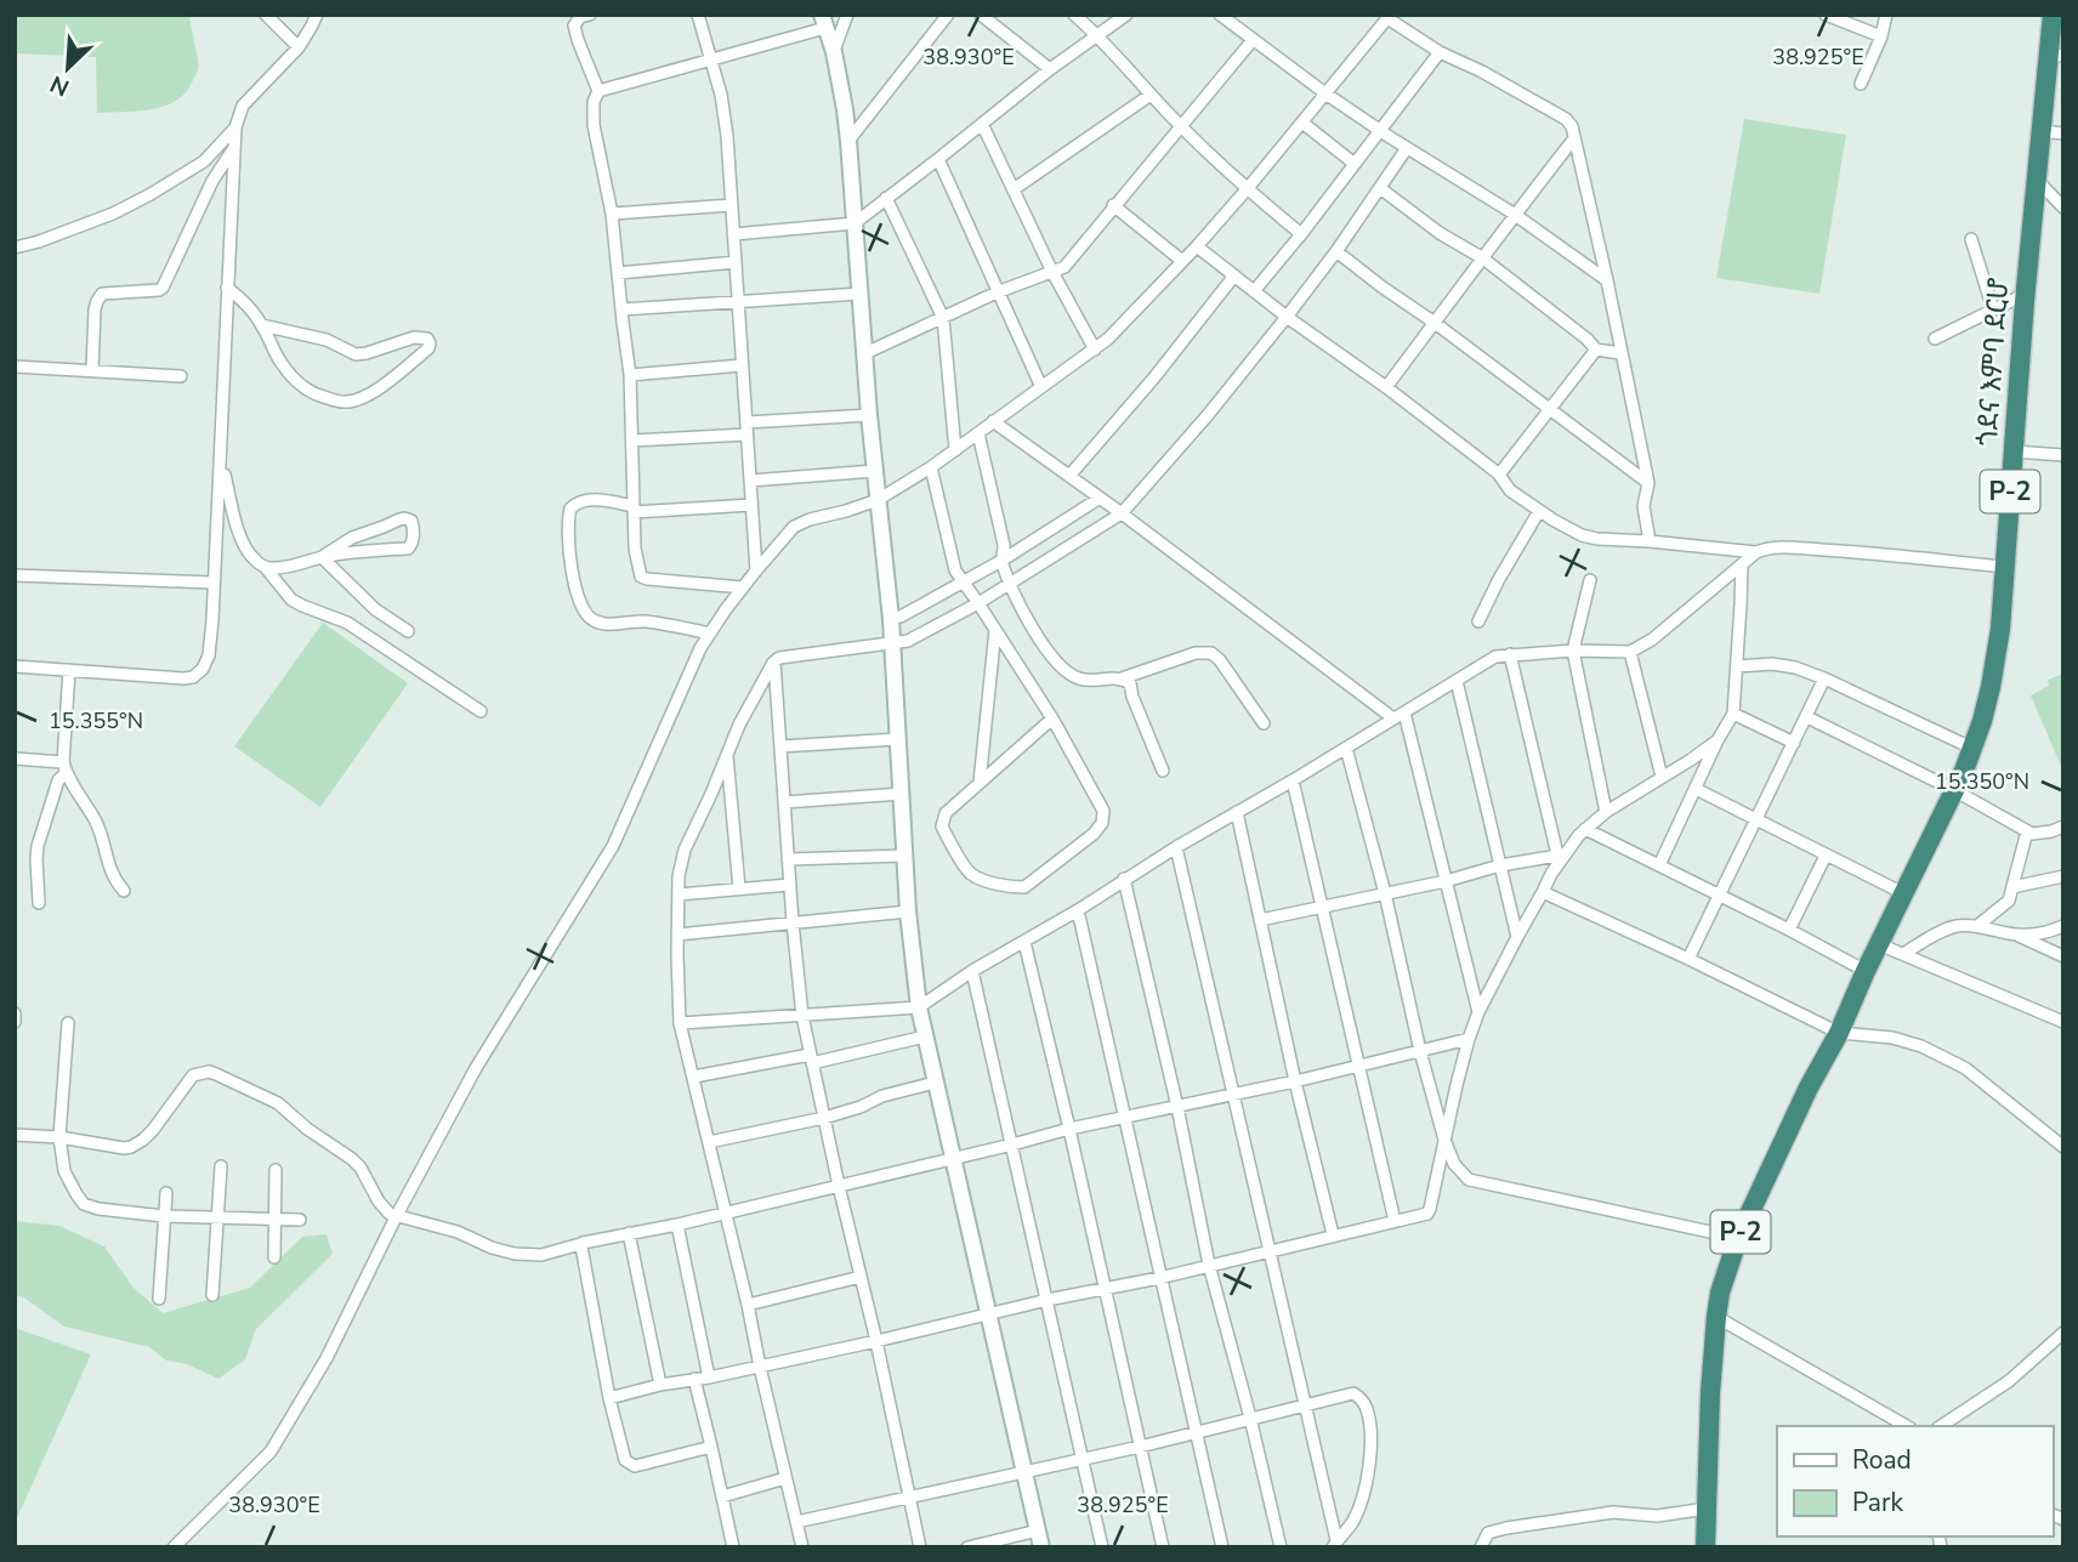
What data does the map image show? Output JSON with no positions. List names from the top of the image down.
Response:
{
  "streets": {
    "highway": ["ጎደና እምባ ደርሆ", "P-2"]
  },
  "crossings": [
    ["ጎደና እምባ ደርሆ", "P-2"]
  ],
  "legend": ["Road", "Park"],
  "north": "bottom left",
  "coordinates": [
    "38.930°E",
    "38.925°E",
    "15.355°N",
    "15.350°N"
  ]
}
